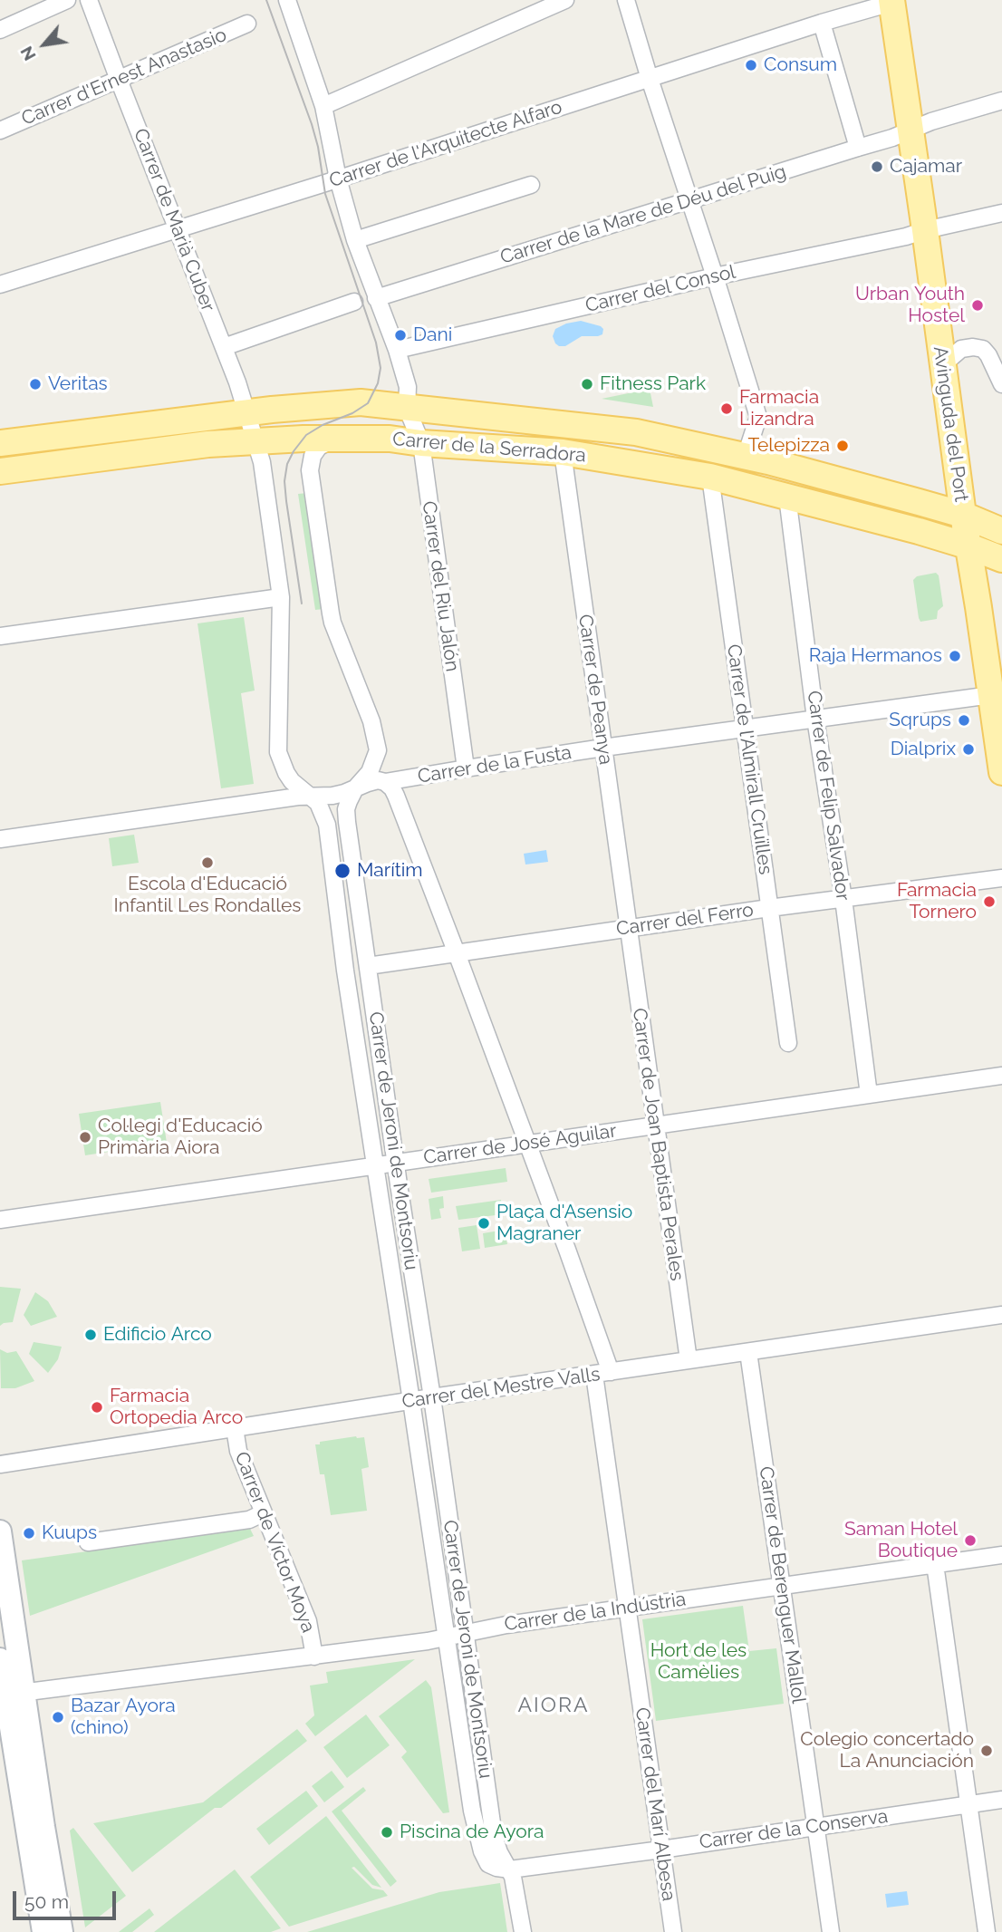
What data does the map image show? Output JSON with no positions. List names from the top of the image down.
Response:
{
  "streets": {
    "main road": ["Avinguda del Port", "Carrer de la Serradora"],
    "street": [
      "Carrer d'Ernest Anastasio",
      "Carrer de l'Arquitecte Alfaro",
      "Carrer de la Mare de Déu del Puig",
      "Carrer de Marià Cuber",
      "Carrer del Consol",
      "Carrer del Riu Jalón",
      "Carrer de Peanya",
      "Carrer de l'Almirall Cruïlles",
      "Carrer de la Fusta",
      "Carrer de Felip Salvador",
      "Carrer del Ferro",
      "Carrer de Jeroni de Montsoriu",
      "Carrer de José Aguilar",
      "Carrer de Joan Baptista Perales",
      "Carrer del Mestre Valls",
      "Carrer de Víctor Moya",
      "Carrer de Berenguer Mallol",
      "Carrer de la Indústria",
      "Carrer del Marí Albesa",
      "Carrer de la Conserva"
    ]
  },
  "crossings": [
    ["Carrer d'Ernest Anastasio", "Carrer de Marià Cuber"],
    ["Carrer de l'Arquitecte Alfaro", "Carrer de Marià Cuber"],
    ["Carrer de l'Arquitecte Alfaro", "Avinguda del Port"],
    ["Carrer de l'Arquitecte Alfaro", "Carrer del Riu Jalón"],
    ["Carrer de la Mare de Déu del Puig", "Avinguda del Port"],
    ["Carrer de la Mare de Déu del Puig", "Carrer del Riu Jalón"],
    ["Carrer de Marià Cuber", "Carrer de la Serradora"],
    ["Carrer de Marià Cuber", "Carrer de Jeroni de Montsoriu"],
    ["Carrer del Consol", "Avinguda del Port"],
    ["Carrer del Consol", "Carrer del Riu Jalón"],
    ["Avinguda del Port", "Carrer de la Serradora"],
    ["Avinguda del Port", "Carrer de la Fusta"],
    ["Carrer de la Serradora", "Carrer del Riu Jalón"],
    ["Carrer de la Serradora", "Carrer de Peanya"],
    ["Carrer de la Serradora", "Carrer de l'Almirall Cruïlles"],
    ["Carrer de la Serradora", "Carrer de Felip Salvador"],
    ["Carrer de la Serradora", "Carrer de Jeroni de Montsoriu"],
    ["Carrer del Riu Jalón", "Carrer de la Fusta"],
    ["Carrer de Peanya", "Carrer de la Fusta"],
    ["Carrer de Peanya", "Carrer del Ferro"],
    ["Carrer de Peanya", "Carrer de Joan Baptista Perales"],
    ["Carrer de l'Almirall Cruïlles", "Carrer de la Fusta"],
    ["Carrer de l'Almirall Cruïlles", "Carrer del Ferro"],
    ["Carrer de la Fusta", "Carrer de Felip Salvador"],
    ["Carrer de la Fusta", "Carrer de Jeroni de Montsoriu"],
    ["Carrer de la Fusta", "Carrer del Marí Albesa"],
    ["Carrer de Felip Salvador", "Carrer del Ferro"],
    ["Carrer de Felip Salvador", "Carrer de José Aguilar"],
    ["Carrer del Ferro", "Carrer de Jeroni de Montsoriu"],
    ["Carrer del Ferro", "Carrer de Joan Baptista Perales"],
    ["Carrer del Ferro", "Carrer del Marí Albesa"],
    ["Carrer de Jeroni de Montsoriu", "Carrer de José Aguilar"],
    ["Carrer de Jeroni de Montsoriu", "Carrer del Mestre Valls"],
    ["Carrer de Jeroni de Montsoriu", "Carrer de la Indústria"],
    ["Carrer de Jeroni de Montsoriu", "Carrer de la Conserva"],
    ["Carrer de José Aguilar", "Carrer de Joan Baptista Perales"],
    ["Carrer de José Aguilar", "Carrer del Marí Albesa"],
    ["Carrer de Joan Baptista Perales", "Carrer del Mestre Valls"],
    ["Carrer del Mestre Valls", "Carrer de Víctor Moya"],
    ["Carrer del Mestre Valls", "Carrer de Berenguer Mallol"],
    ["Carrer del Mestre Valls", "Carrer del Marí Albesa"],
    ["Carrer de Víctor Moya", "Carrer de la Indústria"],
    ["Carrer de Berenguer Mallol", "Carrer de la Indústria"],
    ["Carrer de Berenguer Mallol", "Carrer de la Conserva"],
    ["Carrer de la Indústria", "Carrer del Marí Albesa"],
    ["Carrer del Marí Albesa", "Carrer de la Conserva"]
  ],
  "districts": ["AIORA"],
  "parks": ["Hort de les Camèlies"],
  "places": [
    "Consum",
    "Cajamar",
    "Urban Youth Hostel",
    "Dani",
    "Veritas",
    "Fitness Park",
    "Farmacia Lizandra",
    "Telepizza",
    "Raja Hermanos",
    "Sqrups",
    "Dialprix",
    "Escola d'Educació Infantil Les Rondalles",
    "Marítim",
    "Farmacia Tornero",
    "Col·legi d'Educació Primària Aiora",
    "Plaça d'Asensio Magraner",
    "Edificio Arco",
    "Farmacia Ortopedia Arco",
    "Kuups",
    "Saman Hotel Boutique",
    "Bazar Ayora (chino)",
    "Colegio concertado La Anunciación",
    "Piscina de Ayora"
  ],
  "scale_bar": "50 m",
  "north": "bottom left"
}
